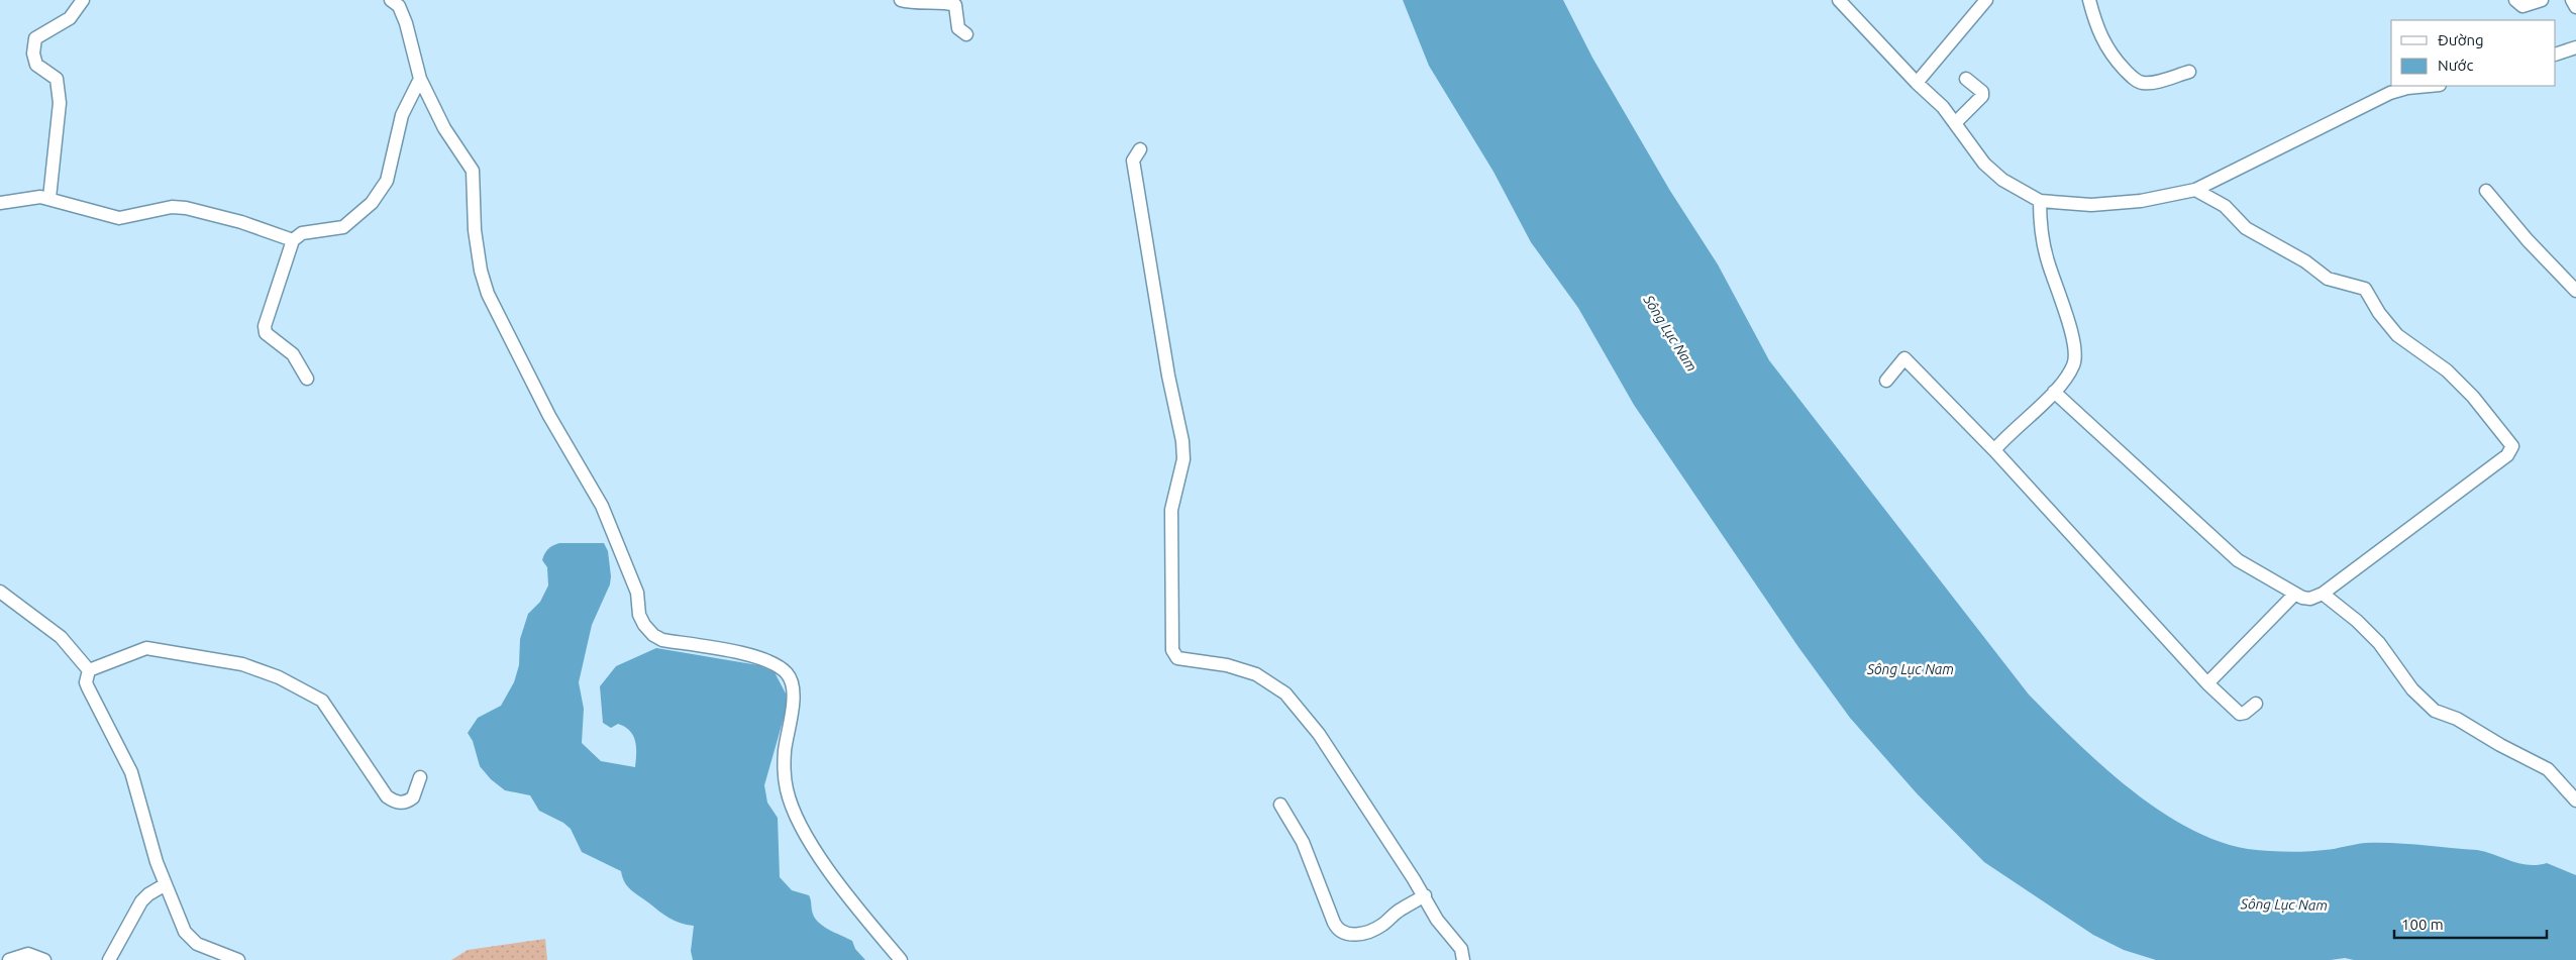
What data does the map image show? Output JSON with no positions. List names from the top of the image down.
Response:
{
  "water": ["Sông Lục Nam"],
  "legend": ["Đường", "Nước"],
  "scale_bar": "100 m"
}
